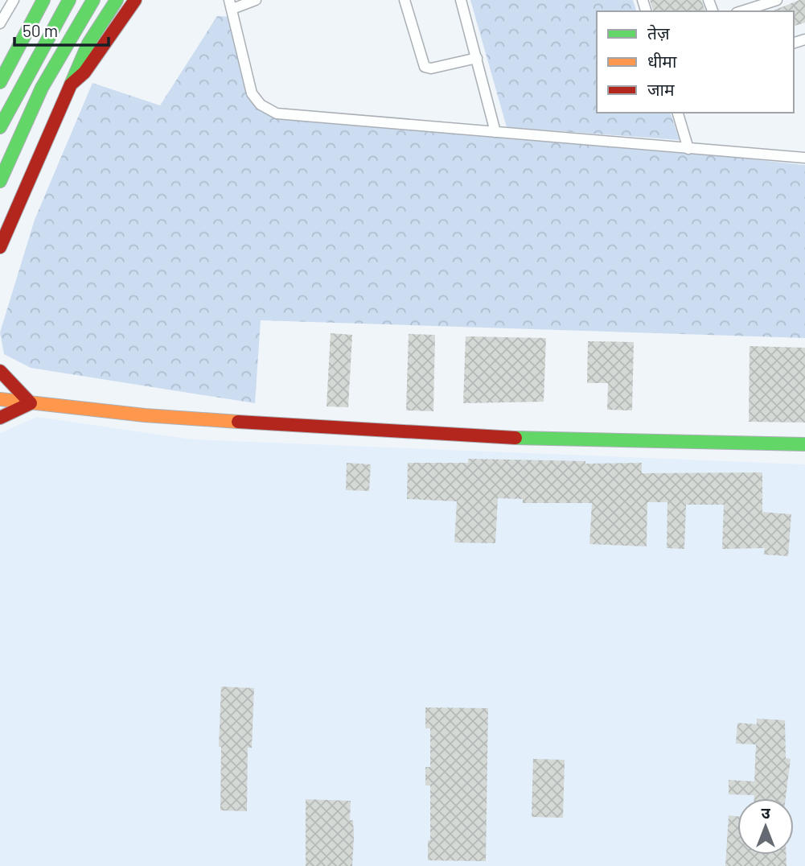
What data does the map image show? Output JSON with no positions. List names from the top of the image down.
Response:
{
  "legend": ["तेज़", "धीमा", "जाम"],
  "scale_bar": "50 m",
  "north": "top"
}
